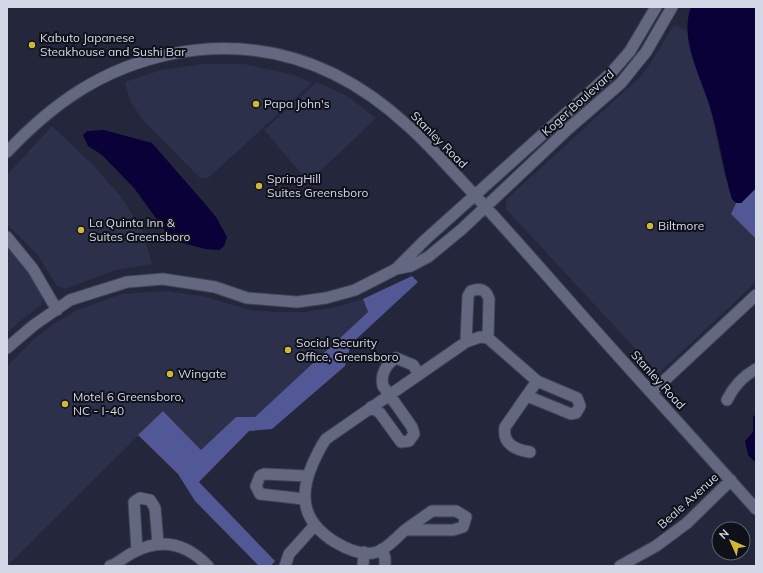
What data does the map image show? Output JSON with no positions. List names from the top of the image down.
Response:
{
  "streets": {
    "street": ["Koger Boulevard", "Stanley Road", "Beale Avenue"]
  },
  "crossings": [
    ["Koger Boulevard", "Stanley Road"],
    ["Stanley Road", "Beale Avenue"]
  ],
  "places": [
    "Kabuto Japanese Steakhouse and Sushi Bar",
    "Papa John's",
    "SpringHill Suites Greensboro",
    "Biltmore",
    "La Quinta Inn & Suites Greensboro",
    "Social Security Office, Greensboro",
    "Wingate",
    "Motel 6 Greensboro, NC - I-40"
  ],
  "north": "top left"
}
